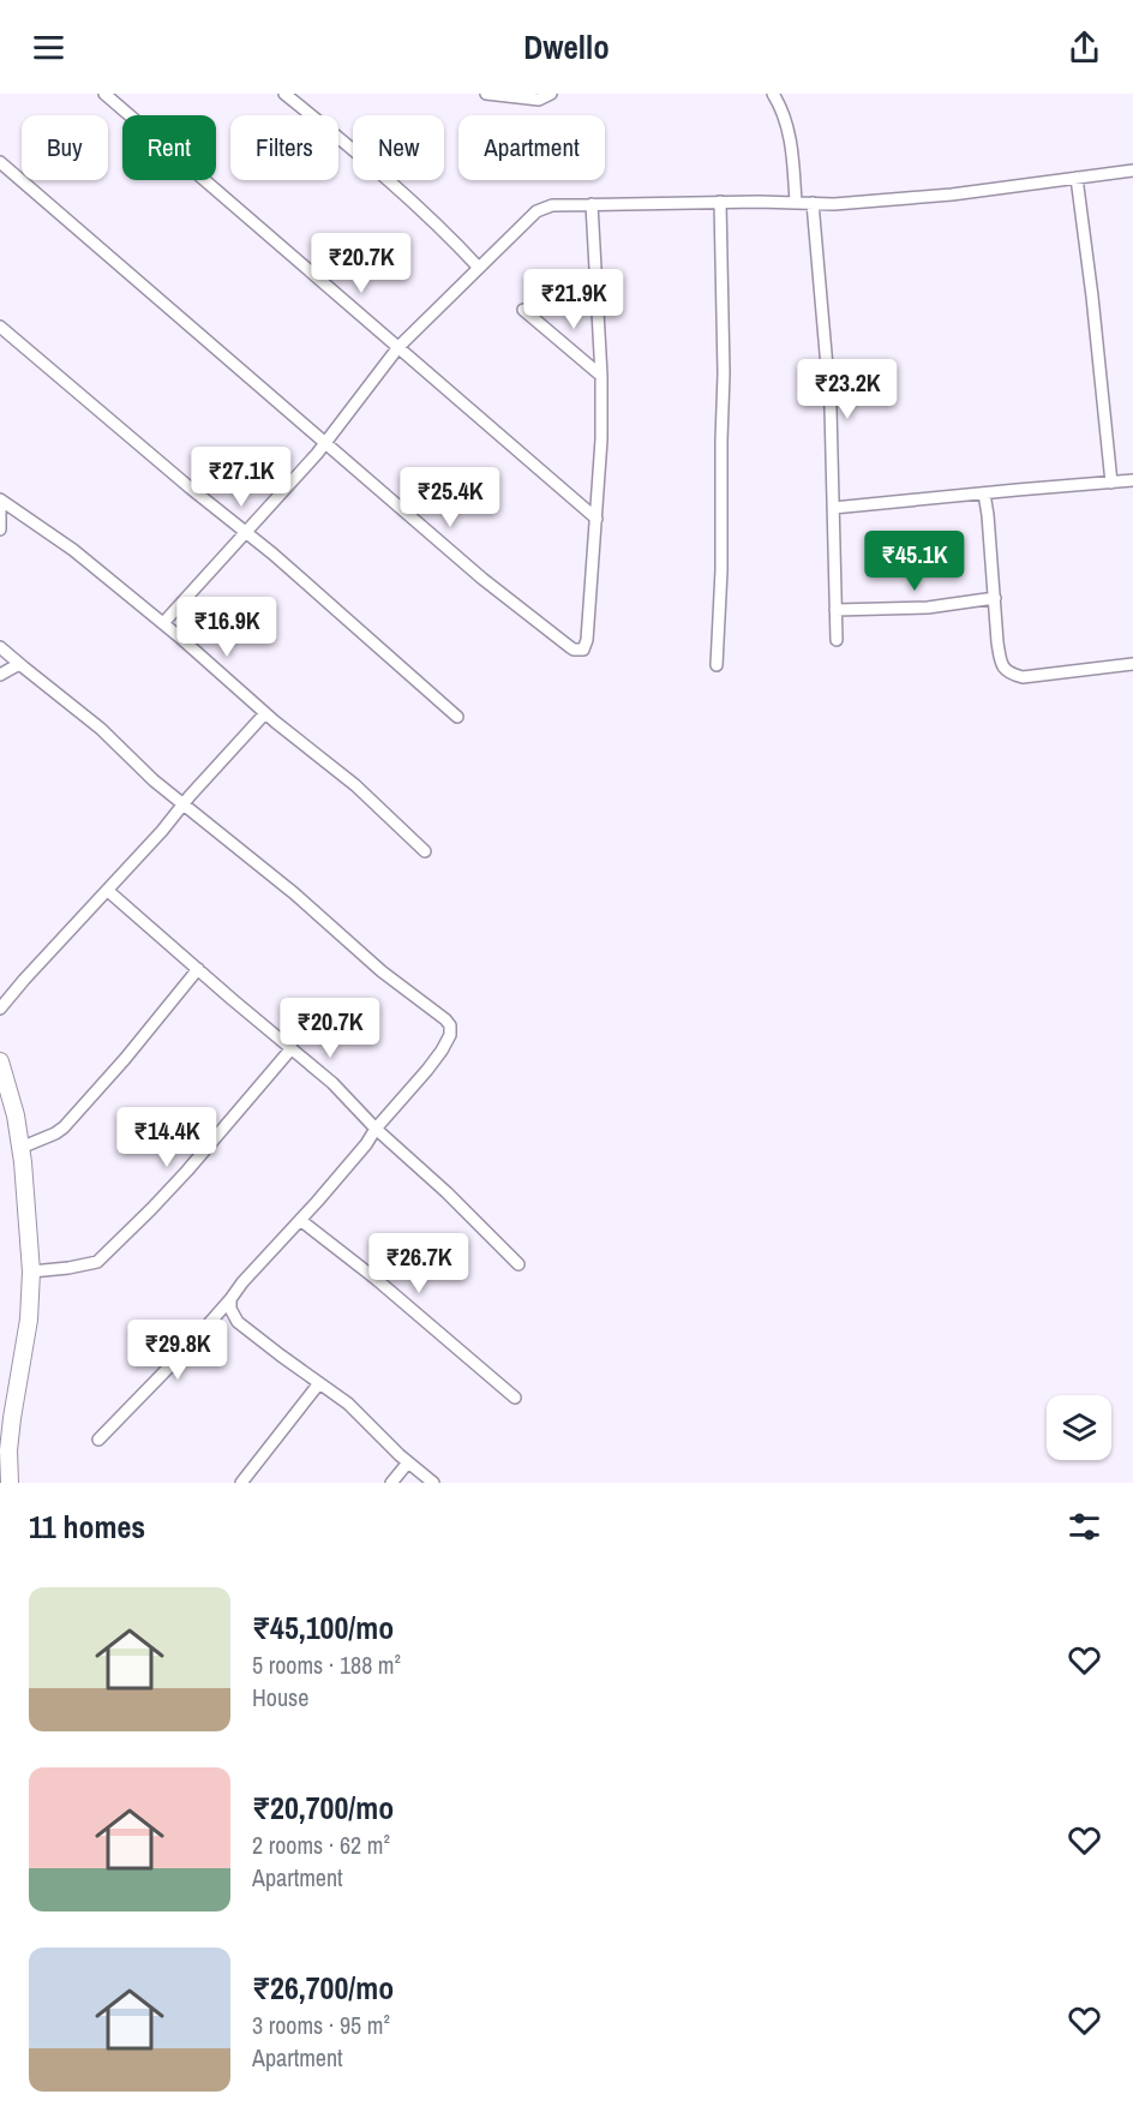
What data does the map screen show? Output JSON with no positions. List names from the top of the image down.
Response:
{
  "page": {
    "header": "Dwello",
    "chip": [
      "Buy",
      "Rent",
      "Filters",
      "New",
      "Apartment"
    ],
    "price": [
      "₹20.7K",
      "₹21.9K",
      "₹23.2K",
      "₹27.1K",
      "₹25.4K",
      "₹45.1K",
      "₹16.9K",
      "₹20.7K",
      "₹14.4K",
      "₹26.7K",
      "₹29.8K"
    ],
    "heading": "11 homes",
    "list": [
      {
        "name": "₹45,100/mo",
        "note": "5 rooms · 188 m² · House"
      },
      {
        "name": "₹20,700/mo",
        "note": "2 rooms · 62 m² · Apartment"
      },
      {
        "name": "₹26,700/mo",
        "note": "3 rooms · 95 m² · Apartment"
      }
    ]
  }
}
